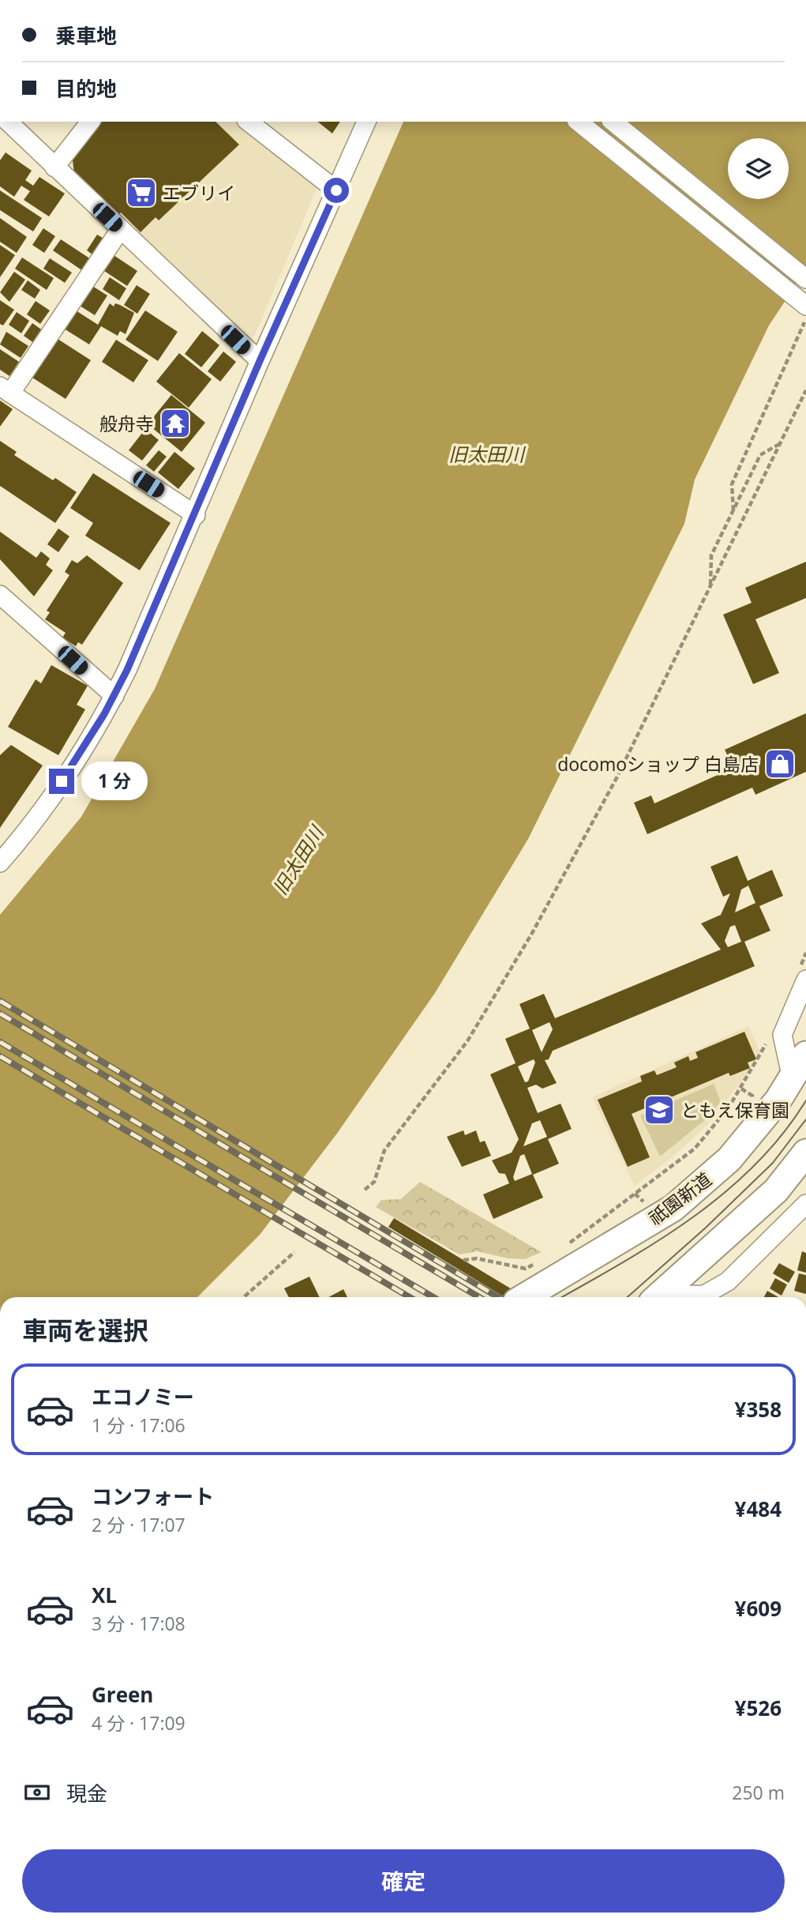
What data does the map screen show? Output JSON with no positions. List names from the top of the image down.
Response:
{
  "streets": {
    "highway": ["祇園新道"]
  },
  "water": ["旧太田川"],
  "places": {
    "supermarket": ["エブリイ"],
    "temple": ["般舟寺"],
    "shop": ["docomoショップ 白島店"],
    "school or university": ["ともえ保育園"]
  },
  "page": {
    "banner": ["乗車地", "目的地"],
    "bubble": "1 分",
    "heading": "車両を選択",
    "list": [
      {
        "name": "エコノミー",
        "note": "1 分 · 17:06",
        "value": "¥358"
      },
      {
        "name": "コンフォート",
        "note": "2 分 · 17:07",
        "value": "¥484"
      },
      {
        "name": "XL",
        "note": "3 分 · 17:08",
        "value": "¥609"
      },
      {
        "name": "Green",
        "note": "4 分 · 17:09",
        "value": "¥526"
      }
    ],
    "pay": ["現金", "250 m"],
    "buttons": "確定"
  }
}
